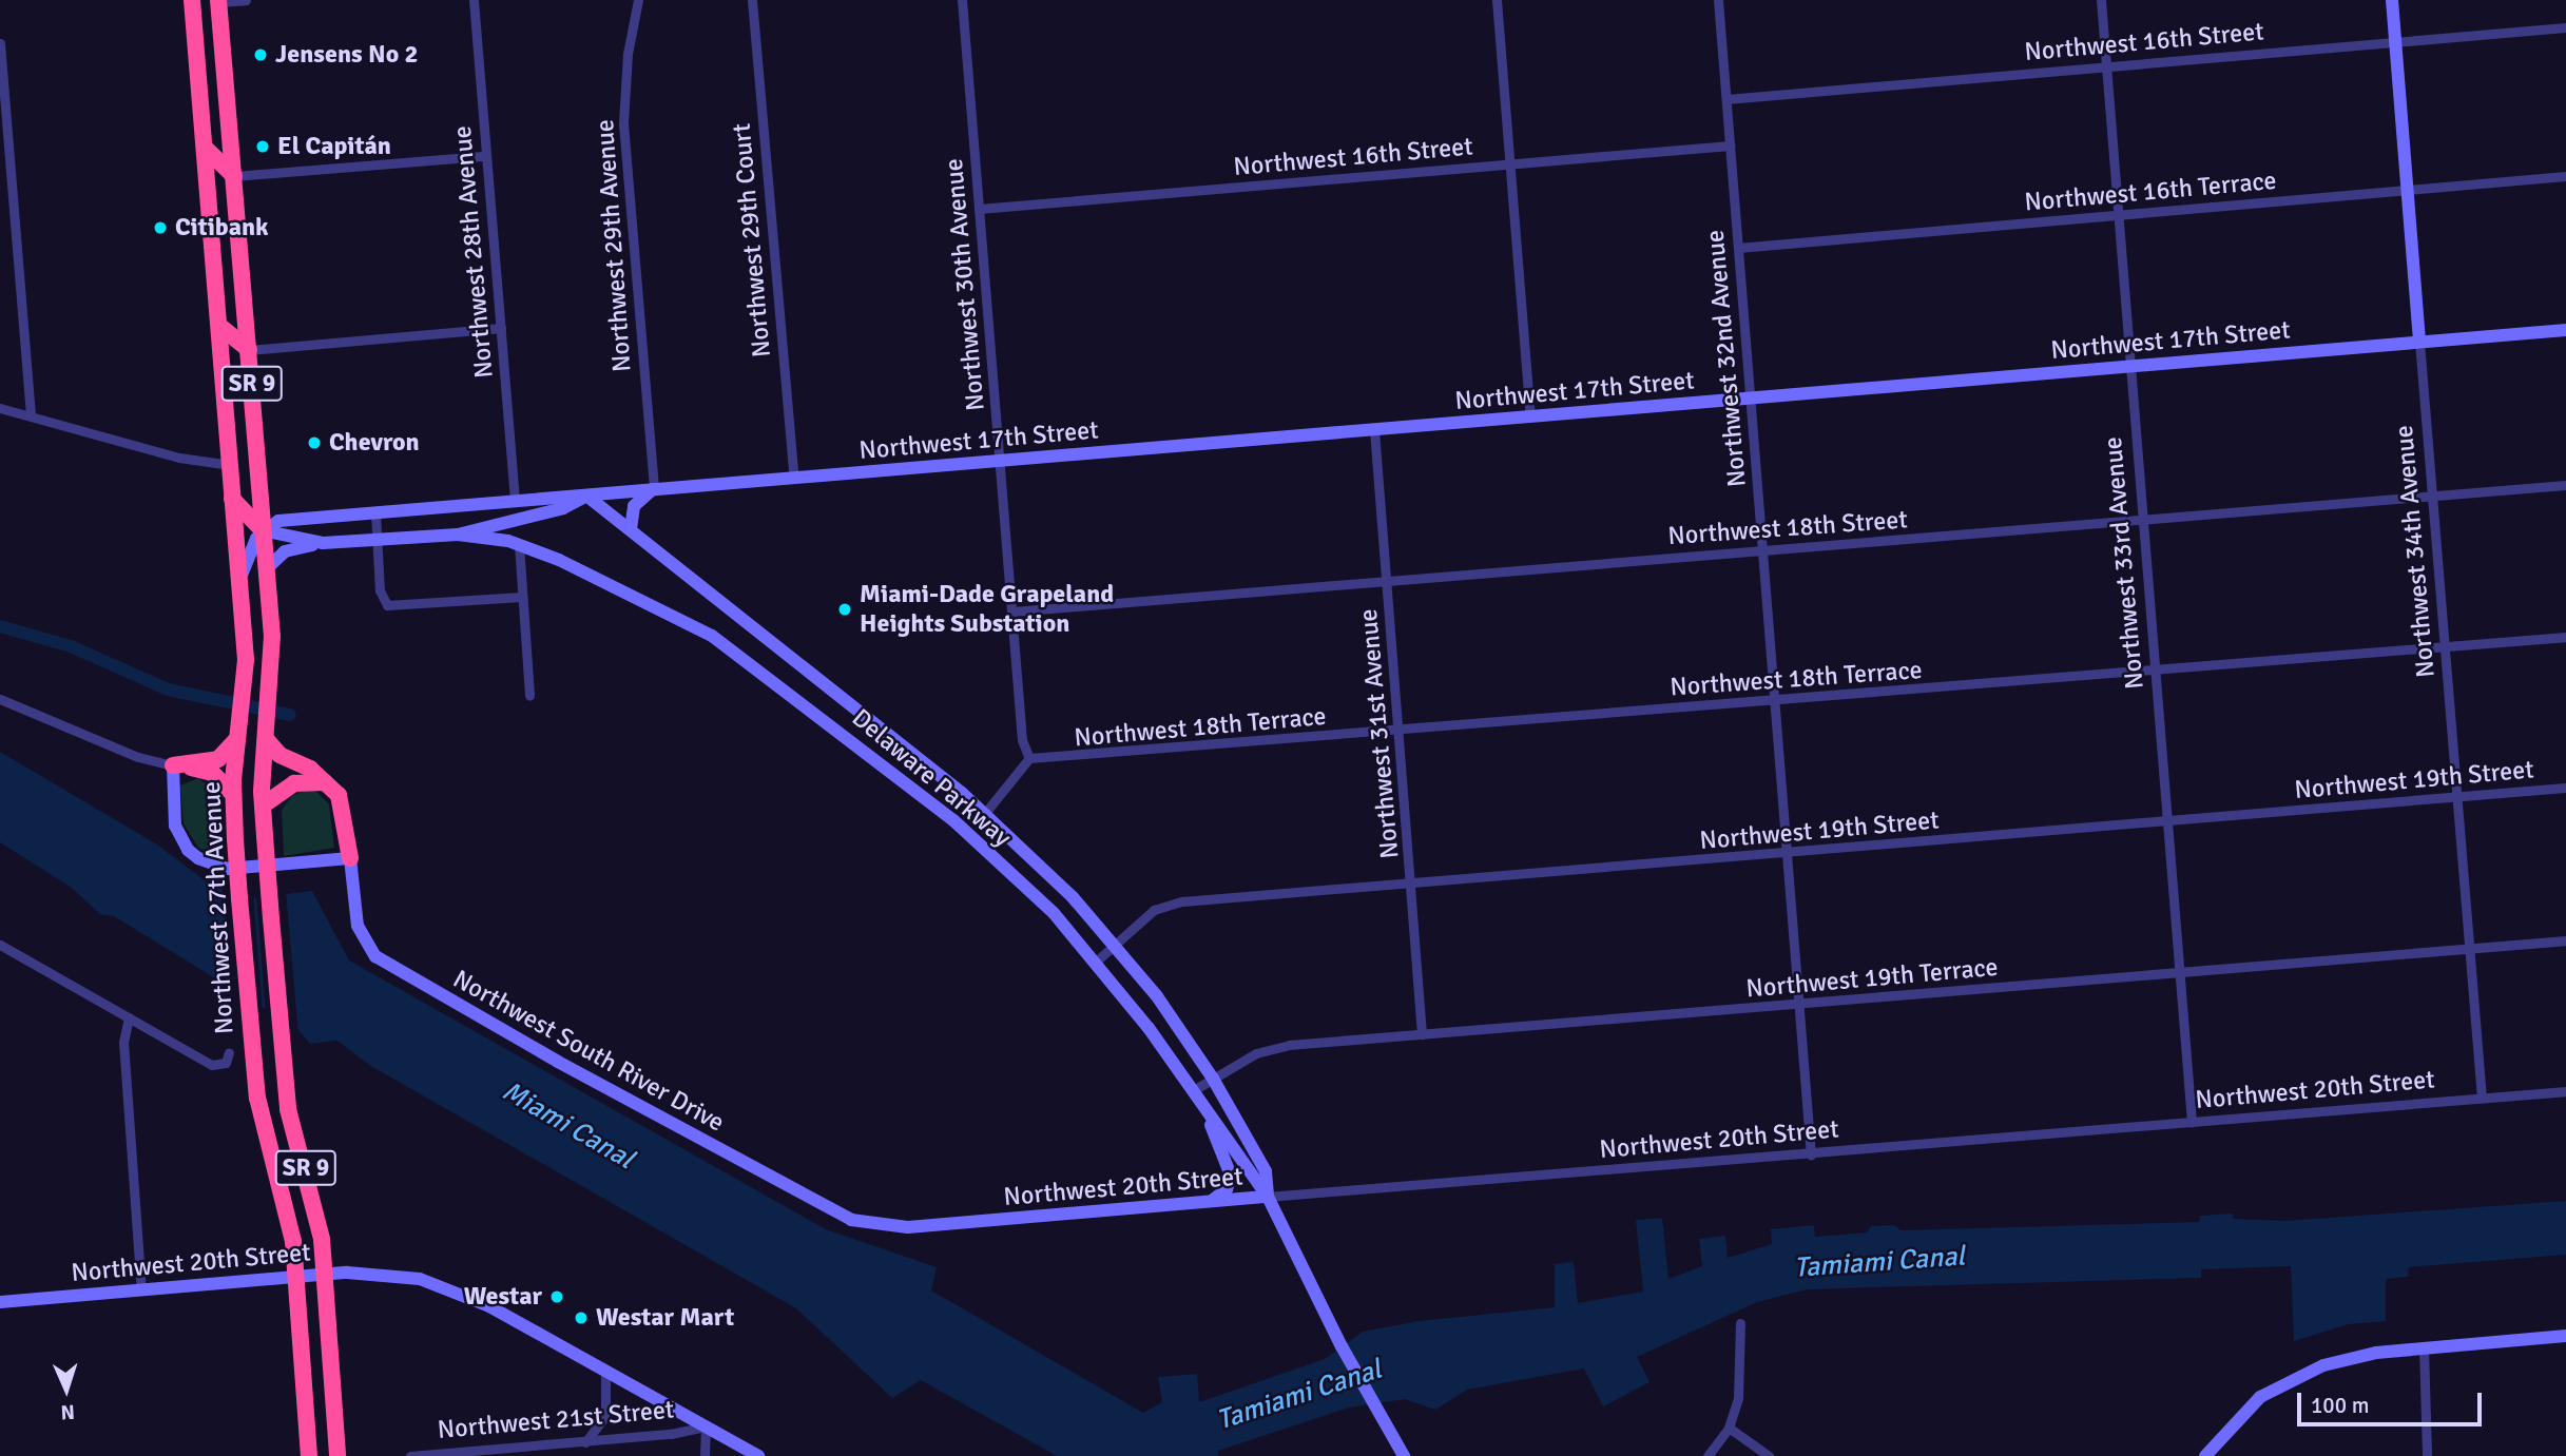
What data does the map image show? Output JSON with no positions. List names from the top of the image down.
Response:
{
  "streets": {
    "highway": ["SR 9", "Northwest 27th Avenue"],
    "street": [
      "Northwest 16th Street",
      "Northwest 16th Terrace",
      "Northwest 29th Court",
      "Northwest 29th Avenue",
      "Northwest 28th Avenue",
      "Northwest 30th Avenue",
      "Northwest 17th Street",
      "Northwest 32nd Avenue",
      "Northwest 18th Street",
      "Northwest 34th Avenue",
      "Northwest 33rd Avenue",
      "Northwest 18th Terrace",
      "Northwest 31st Avenue",
      "Delaware Parkway",
      "Northwest 19th Street",
      "Northwest 19th Terrace",
      "Northwest South River Drive",
      "Northwest 20th Street",
      "Northwest 21st Street"
    ]
  },
  "crossings": [
    ["Northwest 16th Street", "Northwest 30th Avenue"],
    ["Northwest 16th Street", "Northwest 32nd Avenue"],
    ["Northwest 16th Street", "Northwest 34th Avenue"],
    ["Northwest 16th Street", "Northwest 33rd Avenue"],
    ["Northwest 16th Terrace", "Northwest 32nd Avenue"],
    ["Northwest 16th Terrace", "Northwest 34th Avenue"],
    ["Northwest 16th Terrace", "Northwest 33rd Avenue"],
    ["Northwest 29th Court", "Northwest 17th Street"],
    ["Northwest 29th Avenue", "Northwest 17th Street"],
    ["Northwest 28th Avenue", "Northwest 17th Street"],
    ["Northwest 30th Avenue", "Northwest 17th Street"],
    ["Northwest 30th Avenue", "Northwest 18th Street"],
    ["Northwest 30th Avenue", "Northwest 18th Terrace"],
    ["Northwest 17th Street", "Northwest 32nd Avenue"],
    ["Northwest 17th Street", "Northwest 34th Avenue"],
    ["Northwest 17th Street", "Northwest 33rd Avenue"],
    ["Northwest 17th Street", "Northwest 31st Avenue"],
    ["Northwest 17th Street", "Delaware Parkway"],
    ["Northwest 17th Street", "Northwest 27th Avenue"],
    ["Northwest 32nd Avenue", "Northwest 18th Street"],
    ["Northwest 32nd Avenue", "Northwest 18th Terrace"],
    ["Northwest 32nd Avenue", "Northwest 19th Street"],
    ["Northwest 32nd Avenue", "Northwest 19th Terrace"],
    ["Northwest 32nd Avenue", "Northwest 20th Street"],
    ["Northwest 18th Street", "Northwest 34th Avenue"],
    ["Northwest 18th Street", "Northwest 33rd Avenue"],
    ["Northwest 18th Street", "Northwest 31st Avenue"],
    ["Northwest 34th Avenue", "Northwest 18th Terrace"],
    ["Northwest 34th Avenue", "Northwest 19th Street"],
    ["Northwest 34th Avenue", "Northwest 19th Terrace"],
    ["Northwest 34th Avenue", "Northwest 20th Street"],
    ["Northwest 33rd Avenue", "Northwest 18th Terrace"],
    ["Northwest 33rd Avenue", "Northwest 19th Street"],
    ["Northwest 33rd Avenue", "Northwest 19th Terrace"],
    ["Northwest 33rd Avenue", "Northwest 20th Street"],
    ["Northwest 18th Terrace", "Northwest 31st Avenue"],
    ["Northwest 31st Avenue", "Northwest 19th Street"],
    ["Northwest 31st Avenue", "Northwest 19th Terrace"],
    ["Delaware Parkway", "Northwest 19th Street"],
    ["Delaware Parkway", "Northwest 19th Terrace"],
    ["Delaware Parkway", "Northwest 20th Street"],
    ["Northwest 27th Avenue", "Northwest 20th Street"],
    ["Northwest South River Drive", "Northwest 20th Street"],
    ["Northwest 20th Street", "Northwest 21st Street"]
  ],
  "water": ["Miami Canal", "Tamiami Canal"],
  "places": [
    "Jensens No 2",
    "El Capitán",
    "Citibank",
    "Chevron",
    "Miami-Dade Grapeland Heights Substation",
    "Westar",
    "Westar Mart"
  ],
  "scale_bar": "100 m",
  "north": "bottom"
}
